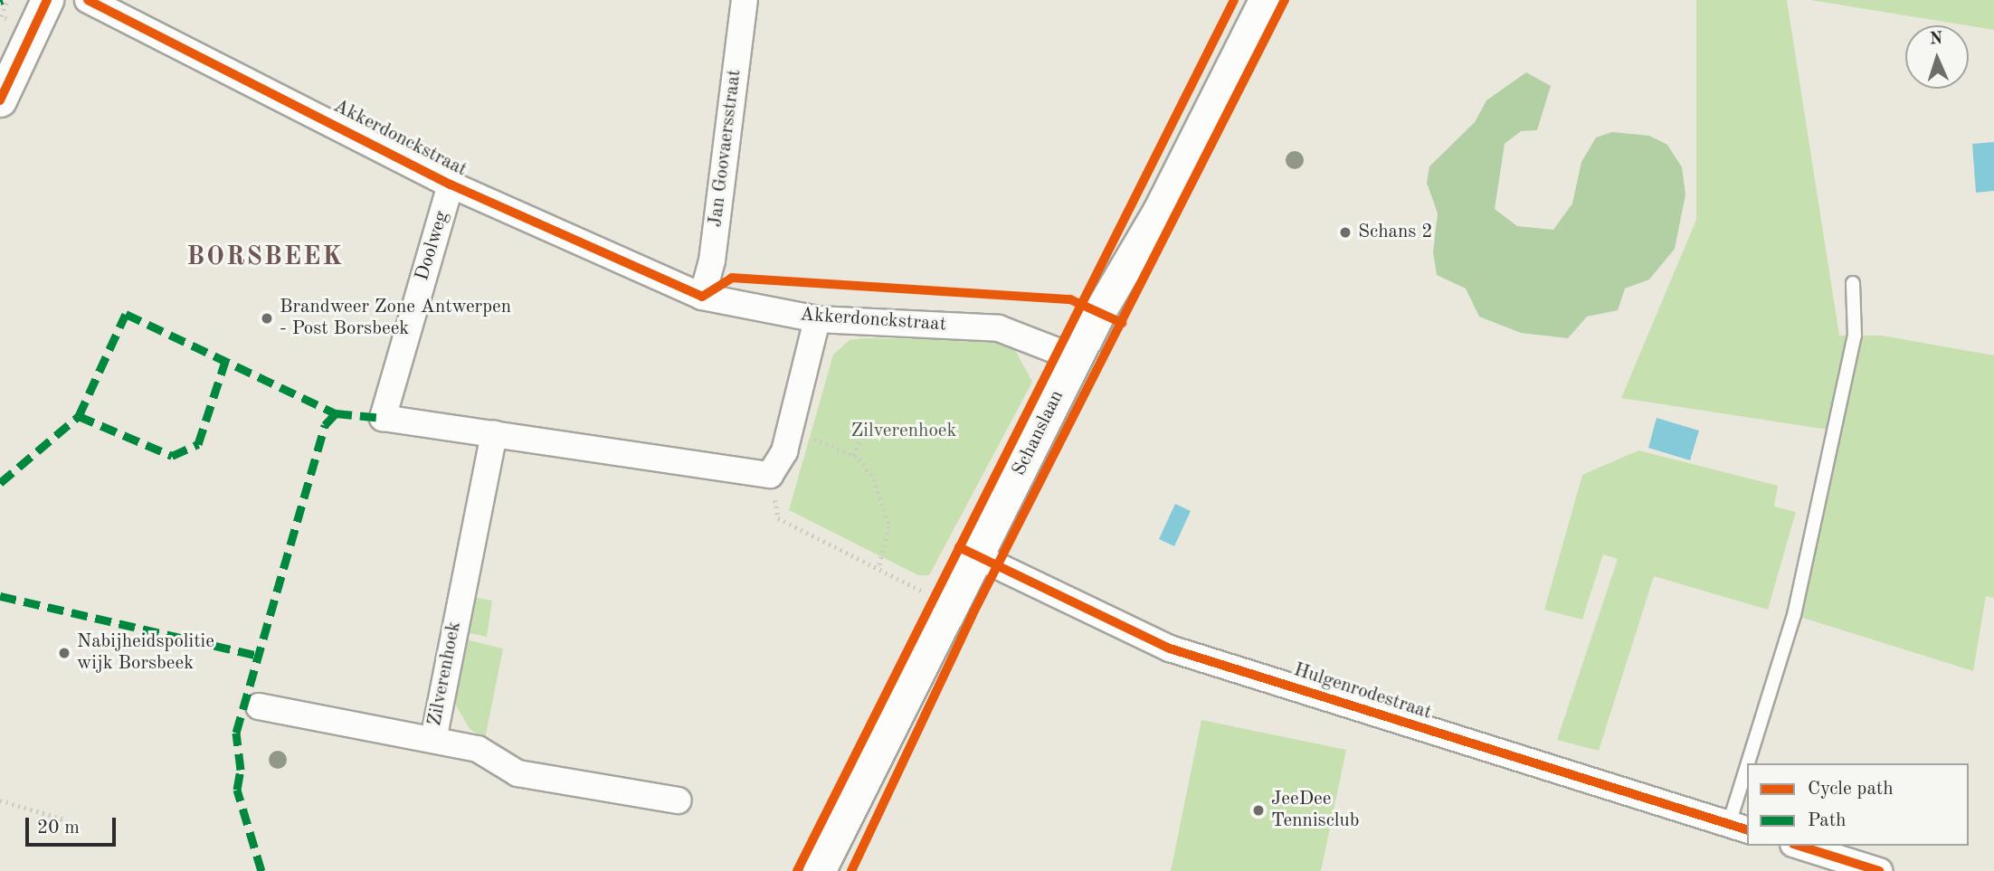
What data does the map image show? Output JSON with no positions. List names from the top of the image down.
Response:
{
  "streets": {
    "street": [
      "Akkerdonckstraat",
      "Jan Goovaersstraat",
      "Doolweg",
      "Schanslaan",
      "Zilverenhoek",
      "Hulgenrodestraat"
    ]
  },
  "crossings": [
    ["Akkerdonckstraat", "Jan Goovaersstraat"],
    ["Akkerdonckstraat", "Doolweg"],
    ["Akkerdonckstraat", "Schanslaan"],
    ["Doolweg", "Zilverenhoek"],
    ["Schanslaan", "Hulgenrodestraat"]
  ],
  "districts": ["BORSBEEK"],
  "parks": ["Zilverenhoek"],
  "places": [
    "Schans 2",
    "Brandweer Zone Antwerpen - Post Borsbeek",
    "Nabijheidspolitie wijk Borsbeek",
    "JeeDee Tennisclub"
  ],
  "legend": ["Cycle path", "Path"],
  "scale_bar": "20 m",
  "north": "top"
}
